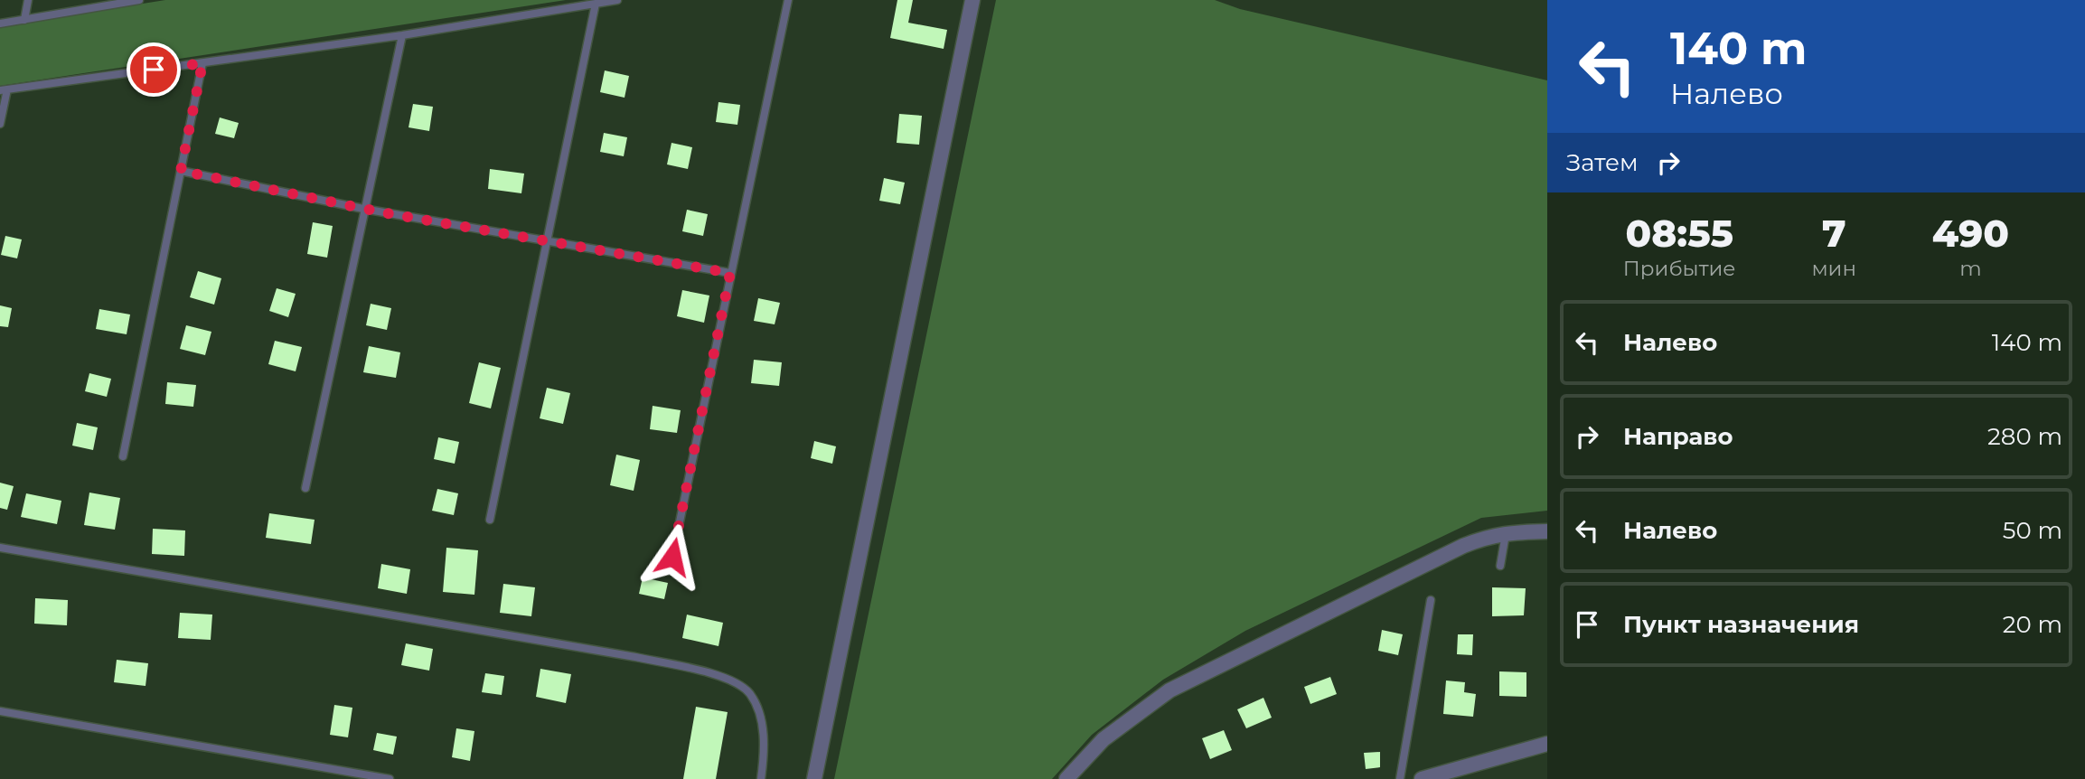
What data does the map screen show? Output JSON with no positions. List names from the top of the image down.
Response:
{
  "page": {
    "turn": ["140 m", "Налево"],
    "then": "Затем",
    "eta": [
      "08:55",
      "Прибытие",
      "7",
      "мин",
      "490",
      "m"
    ],
    "list": [
      {
        "name": "Налево",
        "value": "140 m"
      },
      {
        "name": "Направо",
        "value": "280 m"
      },
      {
        "name": "Налево",
        "value": "50 m"
      },
      {
        "name": "Пункт назначения",
        "value": "20 m"
      }
    ]
  }
}
